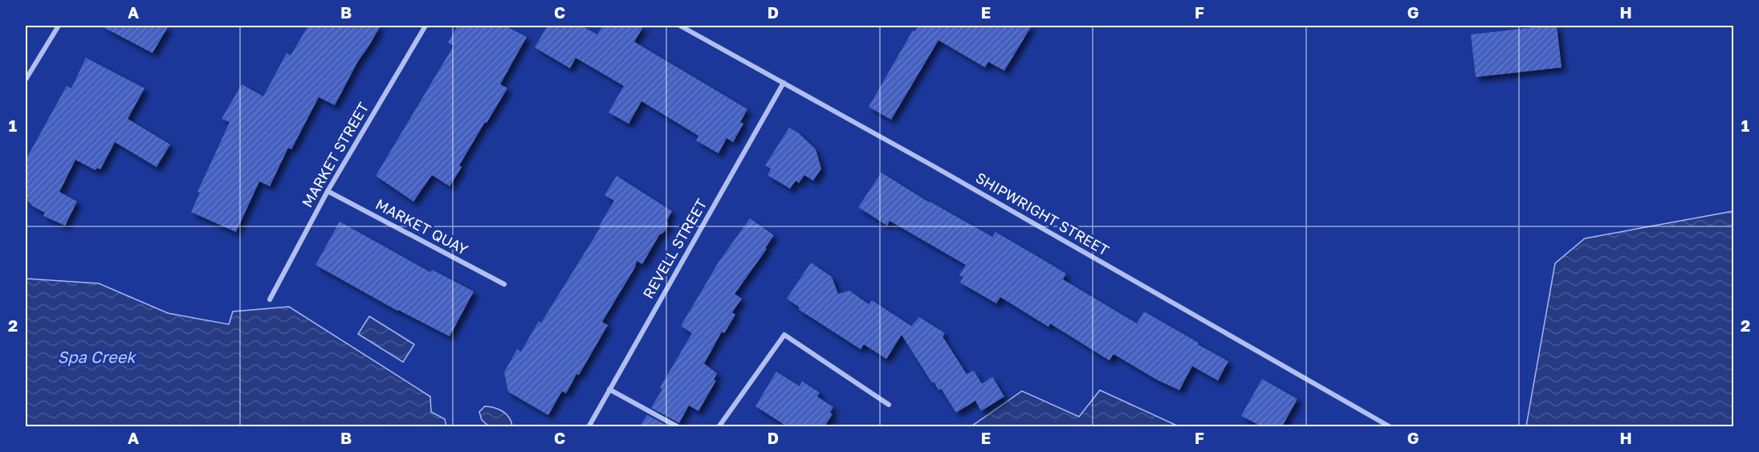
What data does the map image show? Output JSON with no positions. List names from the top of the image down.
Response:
{
  "streets": {
    "street": [
      "MARKET STREET",
      "SHIPWRIGHT STREET",
      "MARKET QUAY",
      "REVELL STREET"
    ]
  },
  "crossings": [
    ["MARKET STREET", "MARKET QUAY"],
    ["SHIPWRIGHT STREET", "REVELL STREET"]
  ],
  "water": ["Spa Creek"],
  "grid": {
    "columns": [
      "A",
      "B",
      "C",
      "D",
      "E",
      "F",
      "G",
      "H"
    ],
    "rows": ["1", "2"]
  }
}
